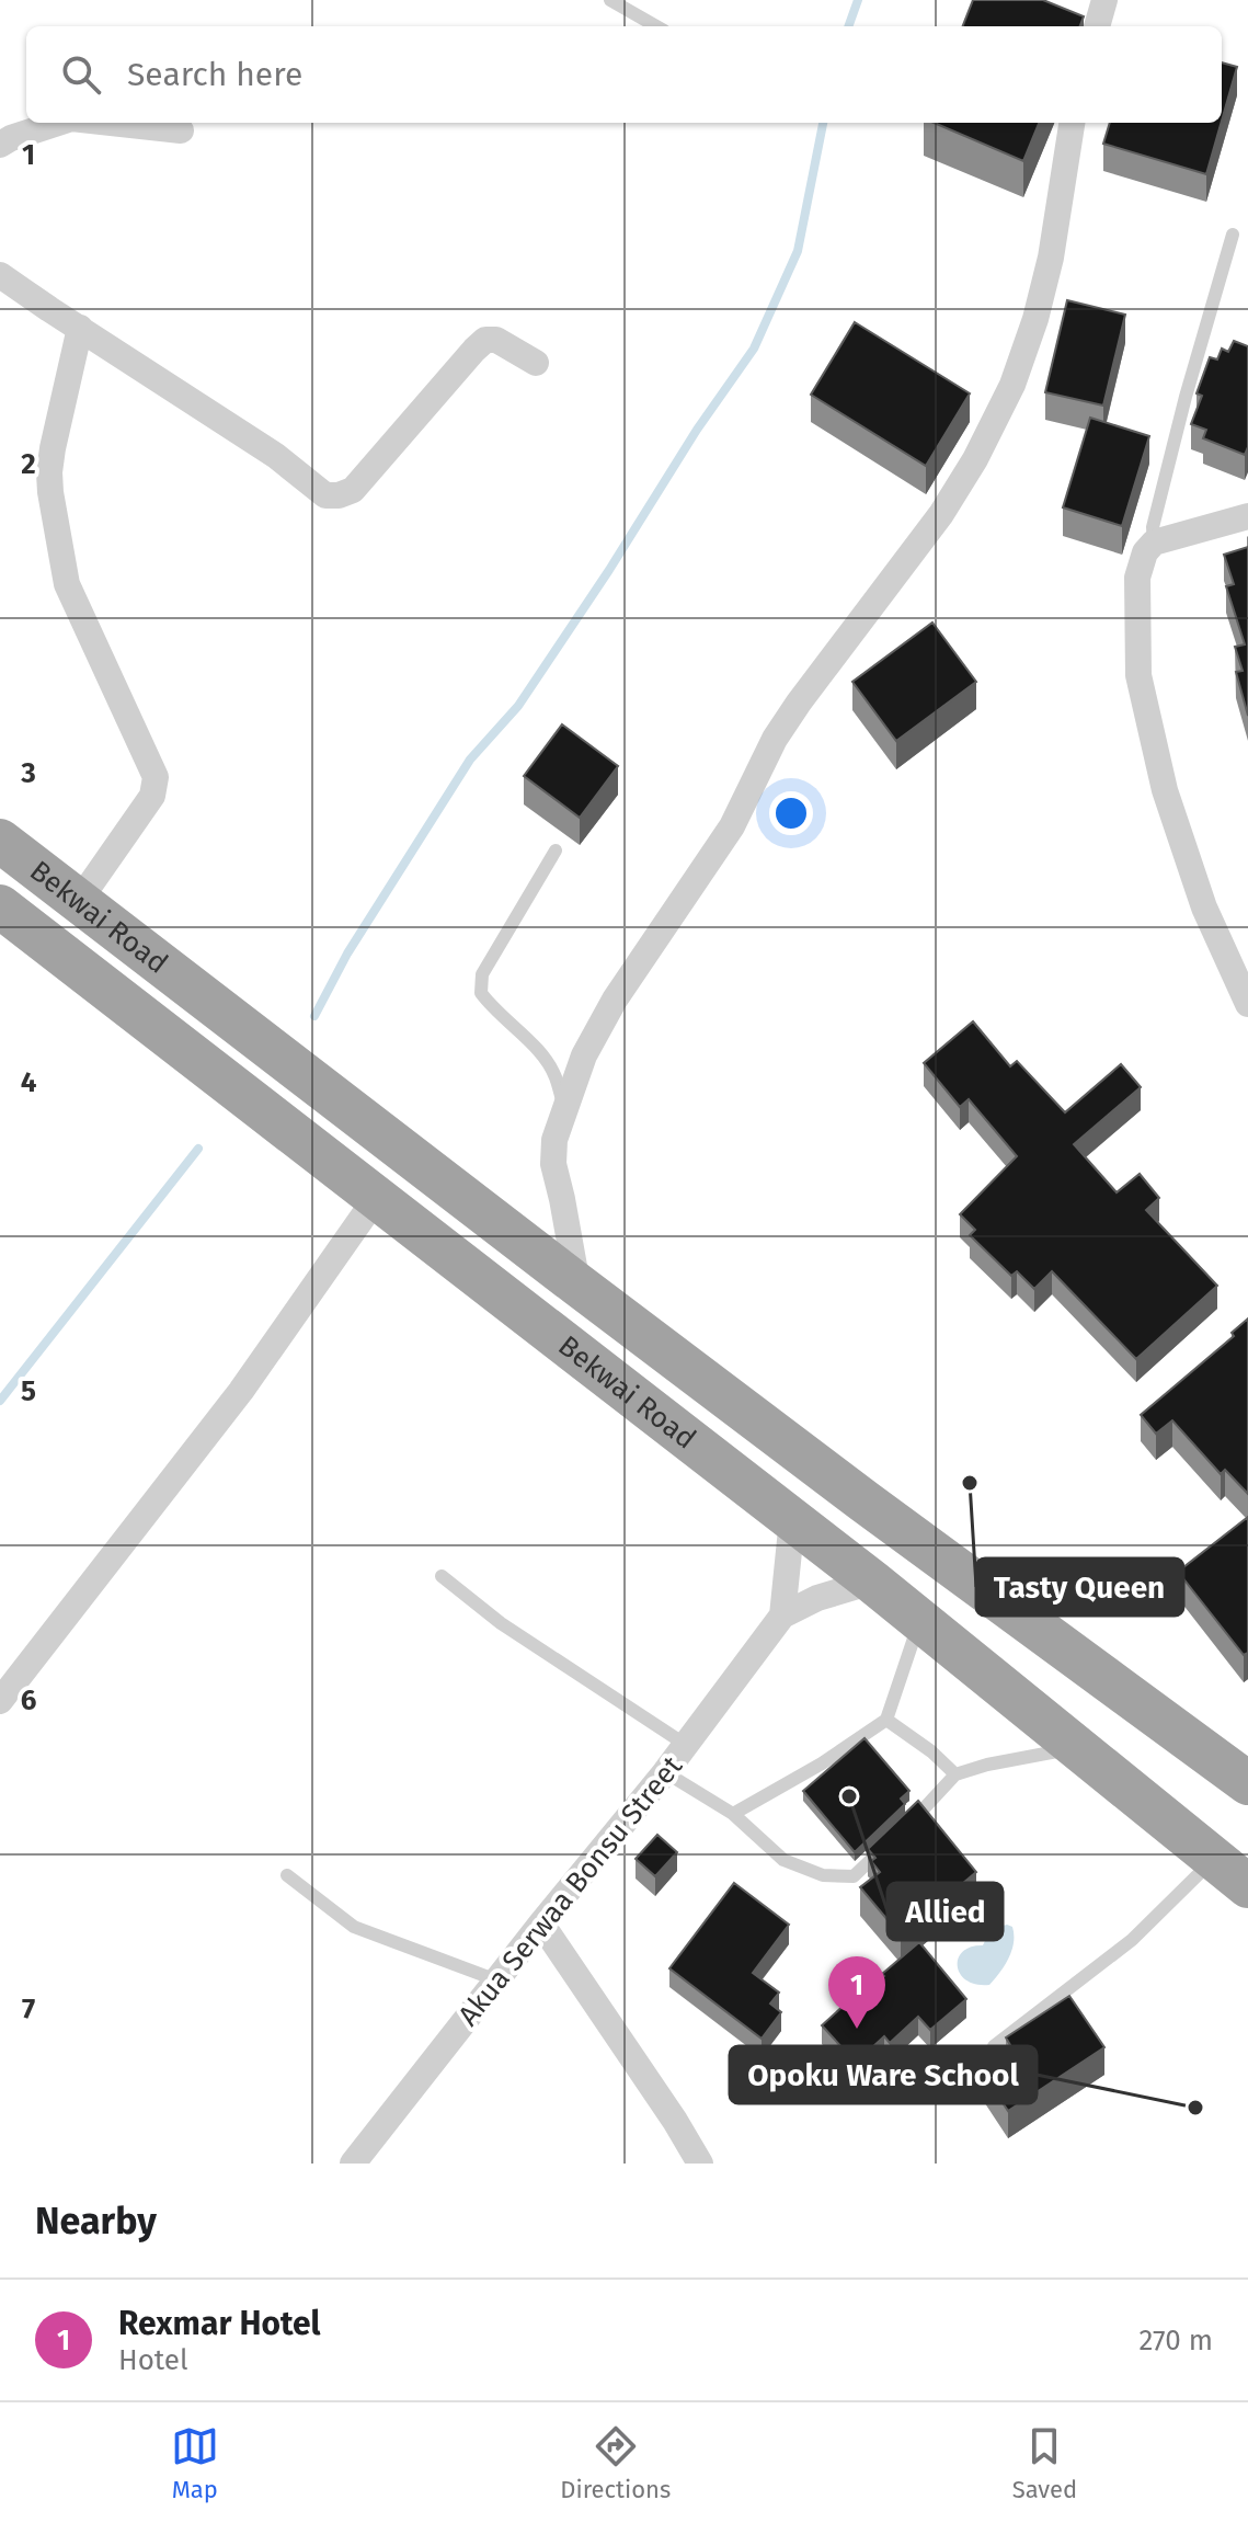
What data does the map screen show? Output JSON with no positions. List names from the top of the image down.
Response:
{
  "streets": {
    "highway": ["Bekwai Road"],
    "street": ["Akua Serwaa Bonsu Street"]
  },
  "places": ["Tasty Queen", "Allied", "Opoku Ware School"],
  "page": {
    "search": "Search here",
    "pins": "1",
    "heading": "Nearby",
    "list": [
      {
        "mark": "1",
        "name": "Rexmar Hotel",
        "note": "Hotel",
        "value": "270 m"
      }
    ],
    "nav": ["Map", "Directions", "Saved"]
  },
  "grid": {
    "rows": [
      "1",
      "2",
      "3",
      "4",
      "5",
      "6",
      "7"
    ]
  }
}
